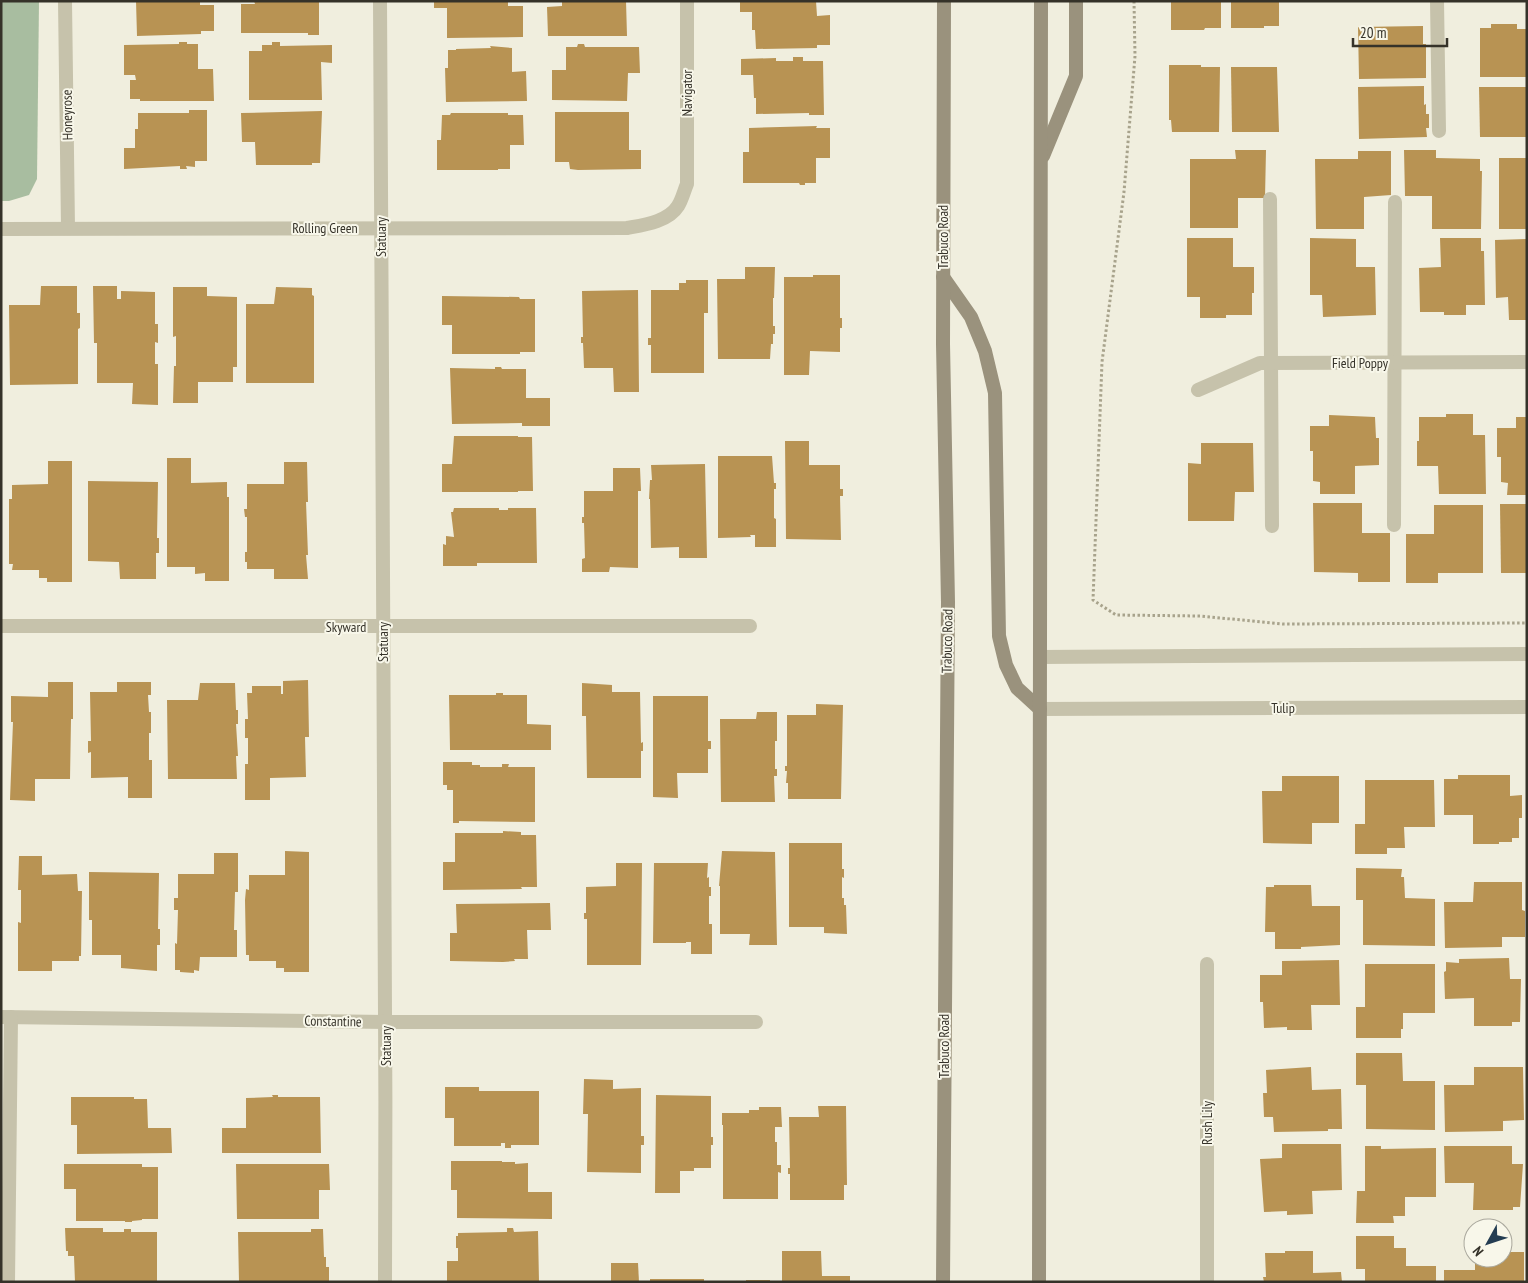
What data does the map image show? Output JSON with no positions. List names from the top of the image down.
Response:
{
  "streets": {
    "main road": ["Trabuco Road"],
    "street": [
      "Navigator",
      "Honeyrose",
      "Rolling Green",
      "Statuary",
      "Field Poppy",
      "Skyward",
      "Tulip",
      "Constantine",
      "Rush Lily"
    ]
  },
  "crossings": [
    ["Navigator", "Rolling Green"],
    ["Honeyrose", "Rolling Green"],
    ["Rolling Green", "Statuary"],
    ["Statuary", "Skyward"],
    ["Statuary", "Constantine"]
  ],
  "scale_bar": "20 m",
  "north": "bottom left"
}
